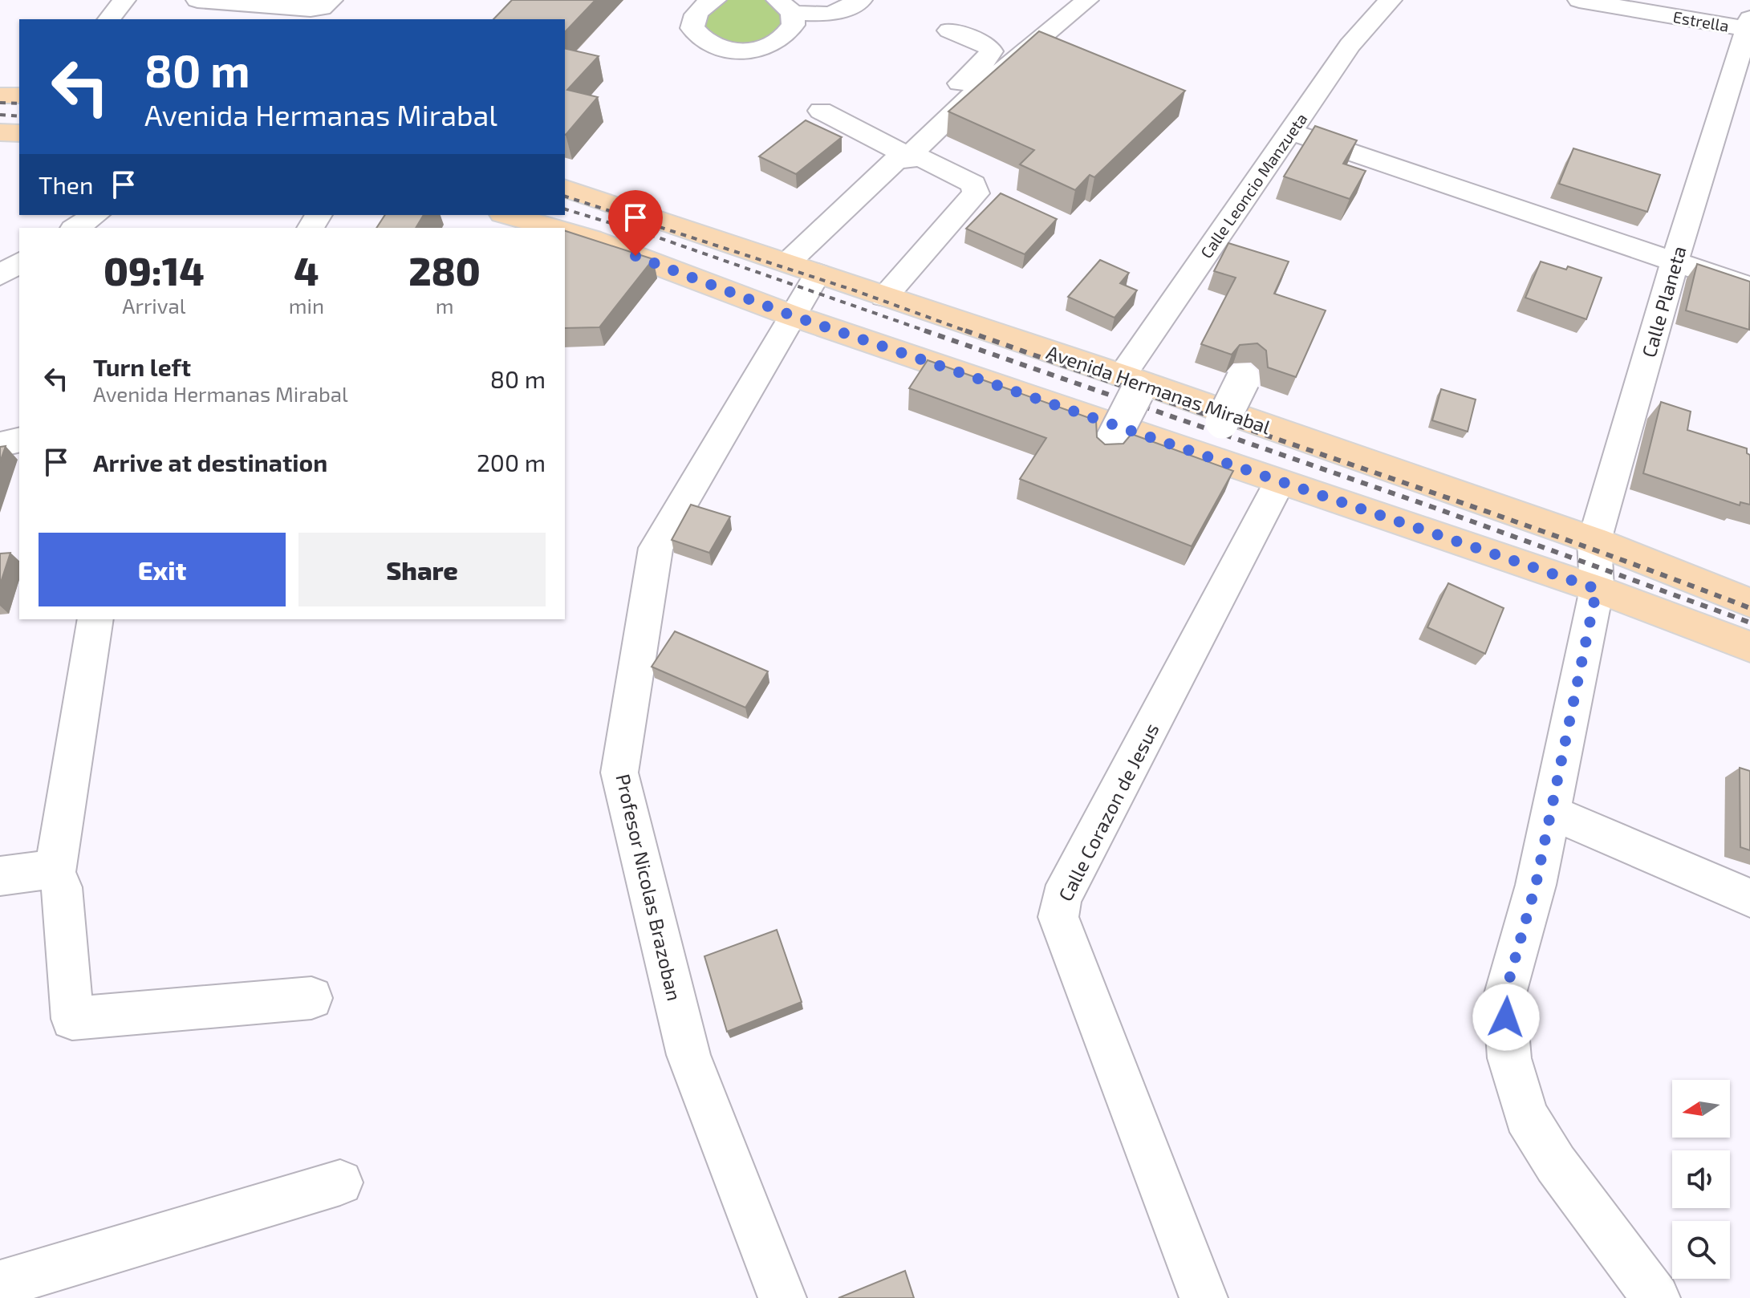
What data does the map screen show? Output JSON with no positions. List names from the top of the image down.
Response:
{
  "streets": {
    "main road": ["Avenida Hermanas Mirabal"],
    "street": [
      "Estrella",
      "Calle Leoncio Manzueta",
      "Calle Planeta",
      "Calle Corazon de Jesus",
      "Profesor Nicolas Brazoban"
    ]
  },
  "crossings": [
    ["Estrella", "Calle Planeta"],
    ["Calle Leoncio Manzueta", "Avenida Hermanas Mirabal"],
    ["Calle Planeta", "Avenida Hermanas Mirabal"],
    ["Avenida Hermanas Mirabal", "Profesor Nicolas Brazoban"]
  ],
  "north": "left",
  "page": {
    "turn": ["80 m", "Avenida Hermanas Mirabal"],
    "then": "Then",
    "eta": [
      "09:14",
      "Arrival",
      "4",
      "min",
      "280",
      "m"
    ],
    "list": [
      {
        "name": "Turn left",
        "note": "Avenida Hermanas Mirabal",
        "value": "80 m"
      },
      {
        "name": "Arrive at destination",
        "value": "200 m"
      }
    ],
    "buttons": ["Exit", "Share"]
  }
}
